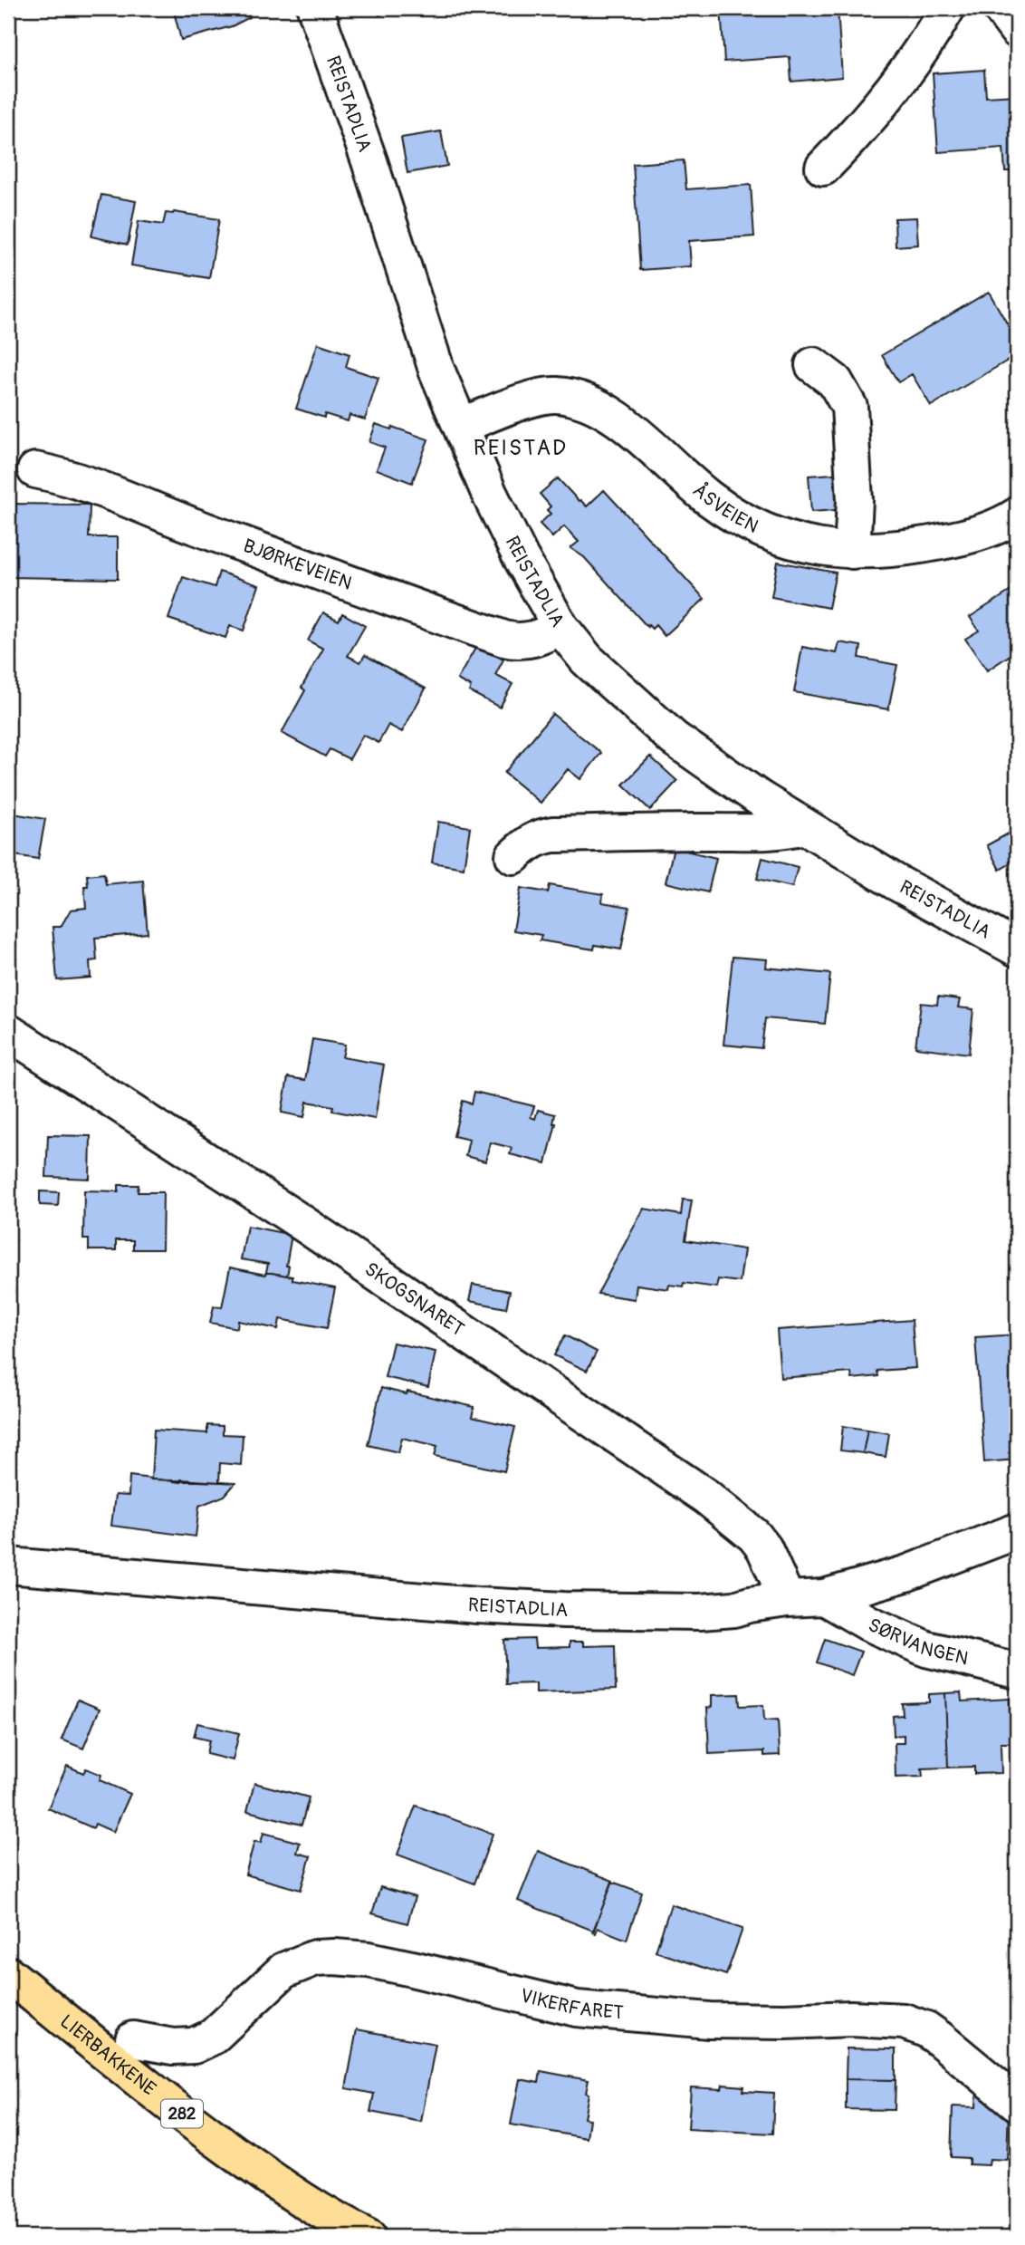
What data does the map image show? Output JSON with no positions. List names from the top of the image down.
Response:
{
  "streets": {
    "main road": ["LIERBAKKENE", "282"],
    "street": [
      "REISTADLIA",
      "ÅSVEIEN",
      "BJØRKEVEIEN",
      "SKOGSNARET",
      "SØRVANGEN",
      "VIKERFARET"
    ]
  },
  "crossings": [
    ["REISTADLIA", "ÅSVEIEN"],
    ["REISTADLIA", "BJØRKEVEIEN"],
    ["REISTADLIA", "SKOGSNARET"],
    ["REISTADLIA", "SØRVANGEN"]
  ],
  "districts": ["REISTAD"]
}
